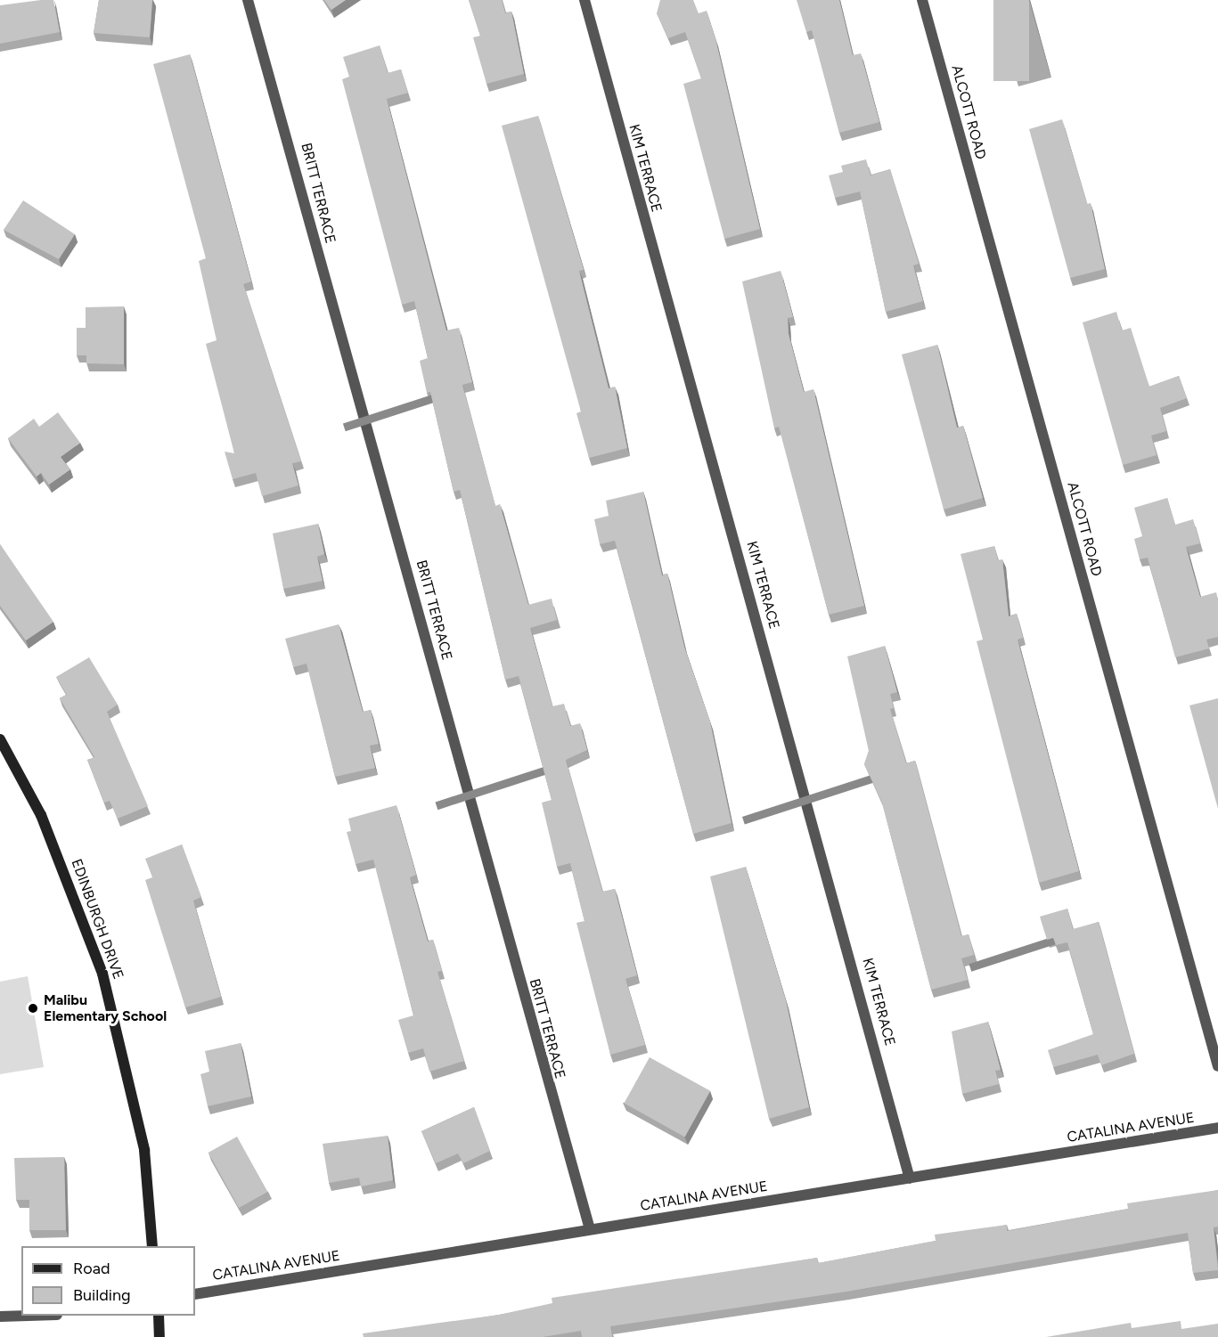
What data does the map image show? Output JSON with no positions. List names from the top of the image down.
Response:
{
  "streets": {
    "street": [
      "ALCOTT ROAD",
      "KIM TERRACE",
      "BRITT TERRACE",
      "EDINBURGH DRIVE",
      "CATALINA AVENUE"
    ]
  },
  "crossings": [
    ["KIM TERRACE", "CATALINA AVENUE"],
    ["BRITT TERRACE", "CATALINA AVENUE"]
  ],
  "places": ["Malibu Elementary School"],
  "legend": ["Road", "Building"]
}
